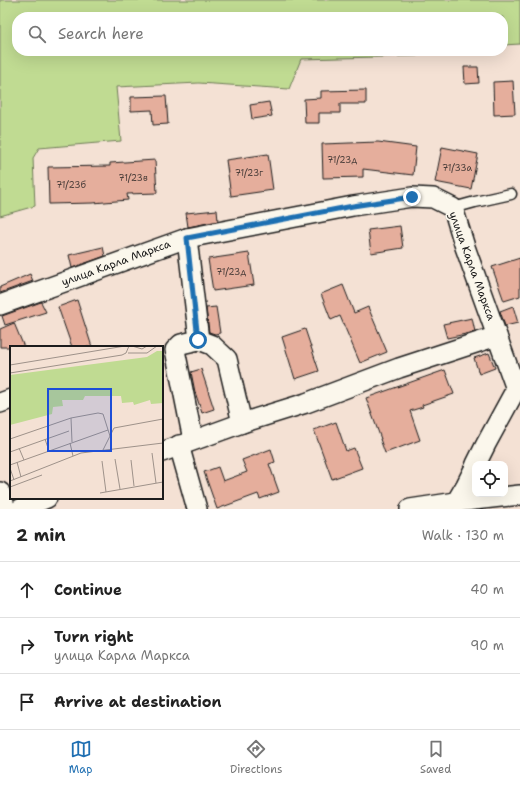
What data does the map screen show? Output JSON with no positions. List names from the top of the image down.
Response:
{
  "streets": {
    "street": ["улица Карла Маркса"]
  },
  "house_numbers": [
    "71/23д",
    "71/33а",
    "71/23г",
    "71/23в",
    "71/23б",
    "71/23д"
  ],
  "page": {
    "search": "Search here",
    "heading": ["2 min", "Walk · 130 m"],
    "list": [
      ["Continue", "40 m"],
      ["Turn right", "улица Карла Маркса", "90 m"],
      "Arrive at destination"
    ],
    "nav": ["Map", "Directions", "Saved"]
  }
}
